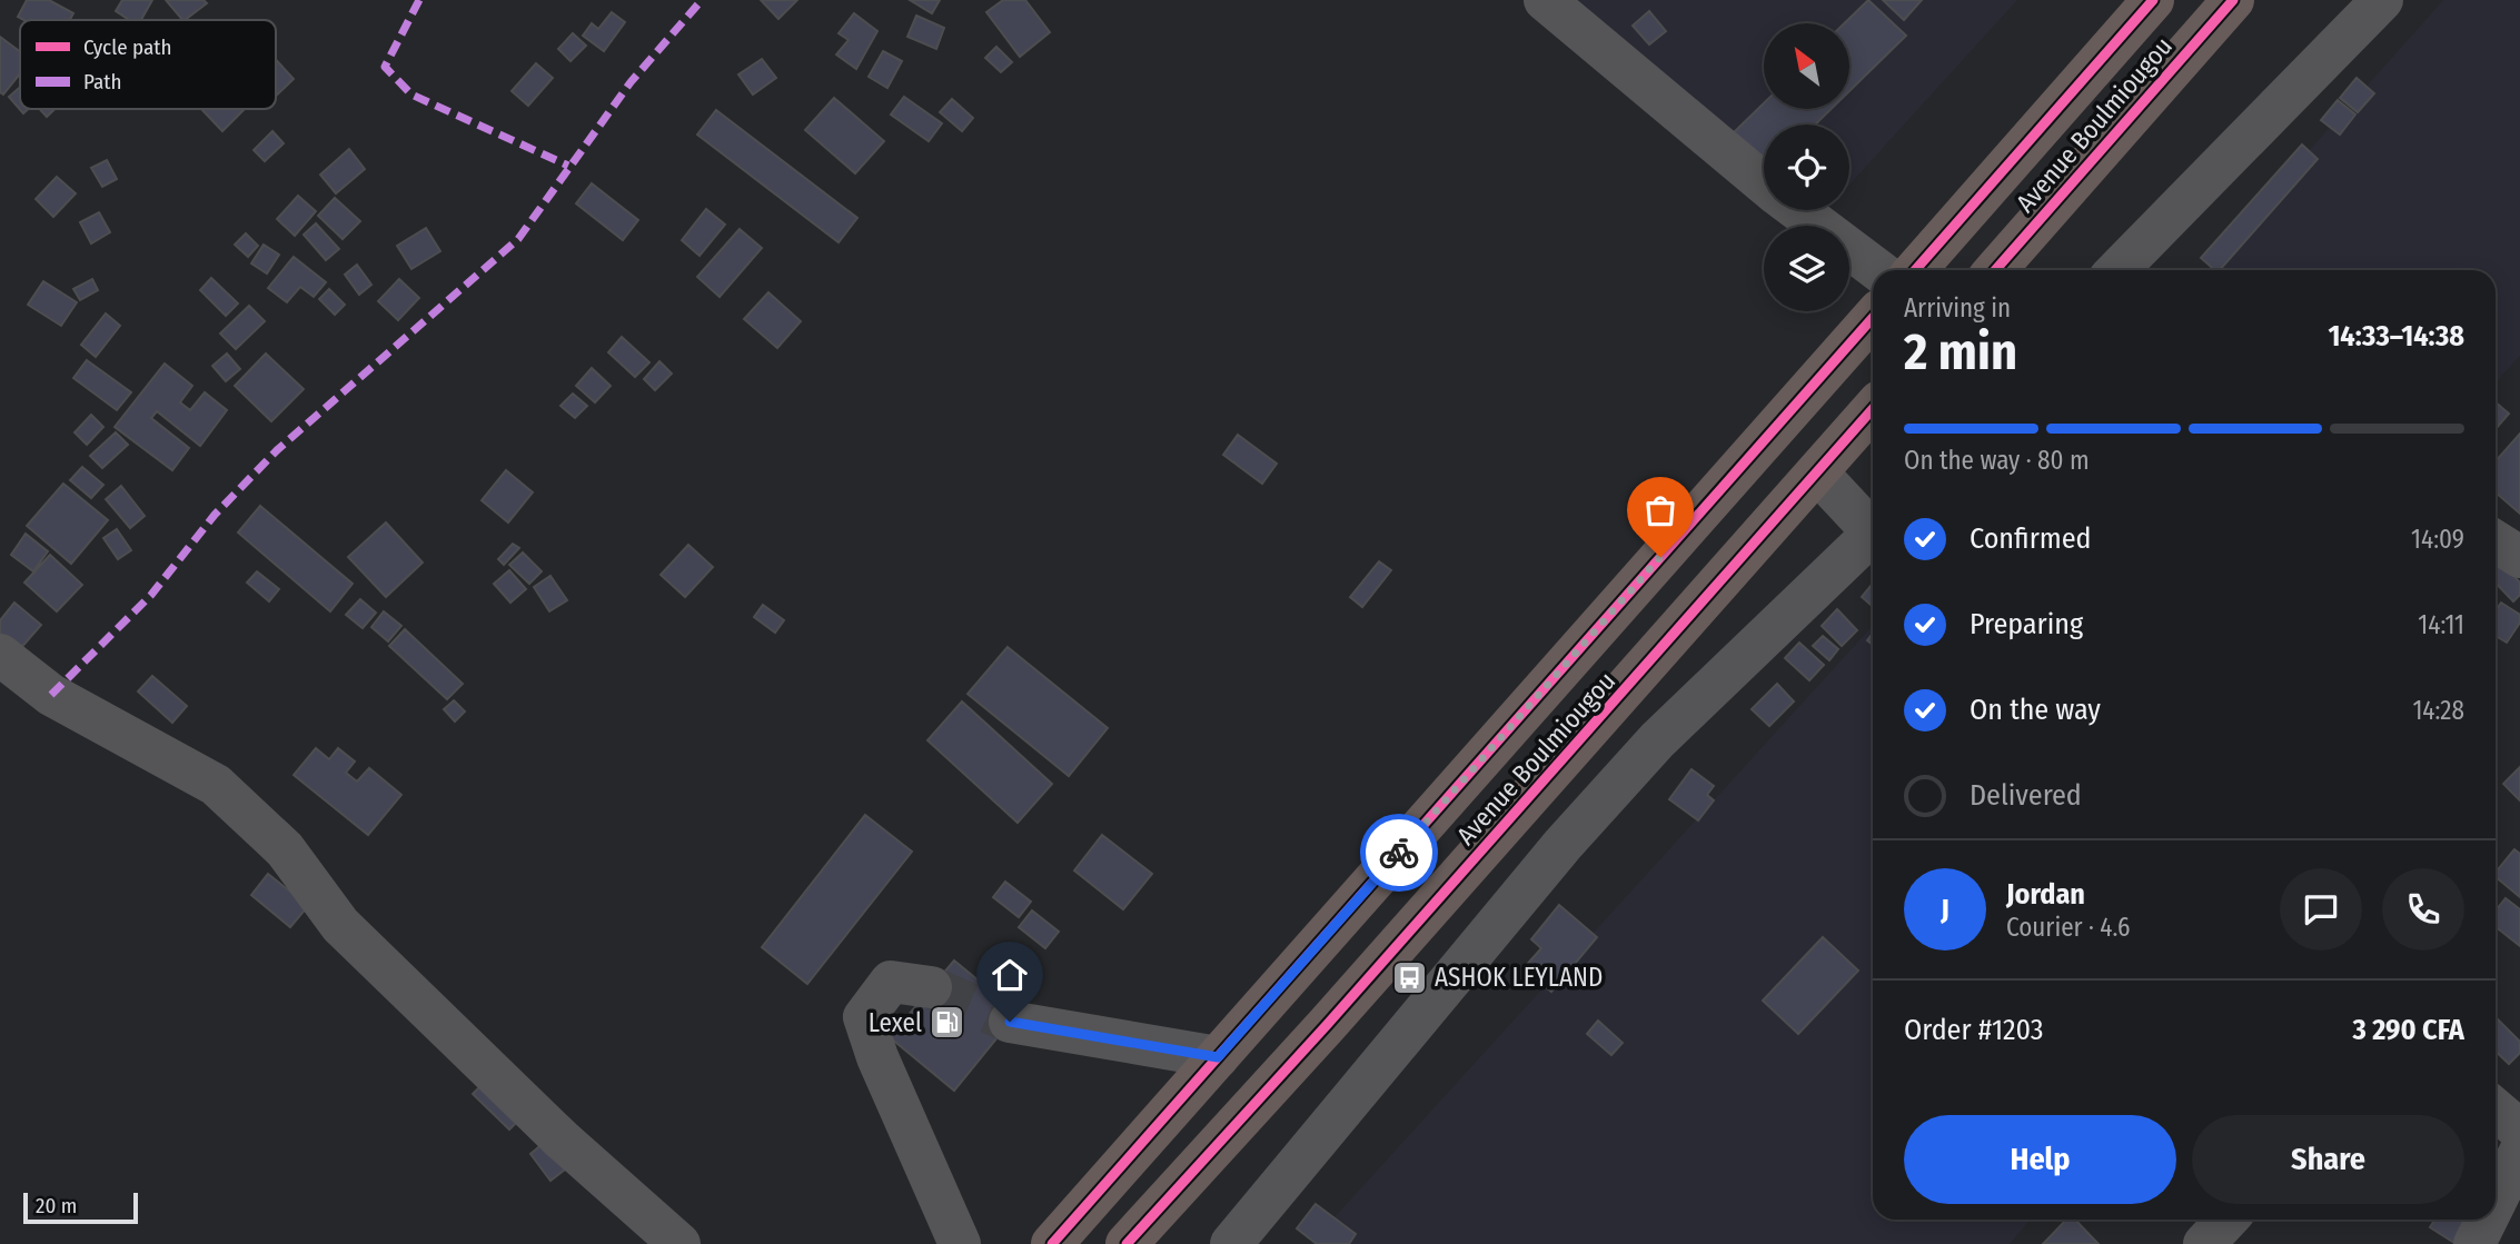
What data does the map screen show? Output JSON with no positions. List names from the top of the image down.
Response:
{
  "streets": {
    "highway": ["Avenue Boulmiougou"]
  },
  "places": {
    "bus stop": ["ASHOK LEYLAND"],
    "fuel station": ["Lexel"]
  },
  "legend": ["Cycle path", "Path"],
  "scale_bar": "20 m",
  "north": "top left",
  "page": {
    "heading": ["2 min", "Arriving in", "14:33–14:38"],
    "panel": [
      "Jordan",
      "Courier · 4.6",
      "Order #1203",
      "3 290 CFA"
    ],
    "bar": "On the way · 80 m",
    "list": [
      ["Confirmed", "14:09"],
      ["Preparing", "14:11"],
      ["On the way", "14:28"],
      "Delivered"
    ],
    "round": "J",
    "buttons": ["Help", "Share"],
    "scale": "20 m"
  }
}
